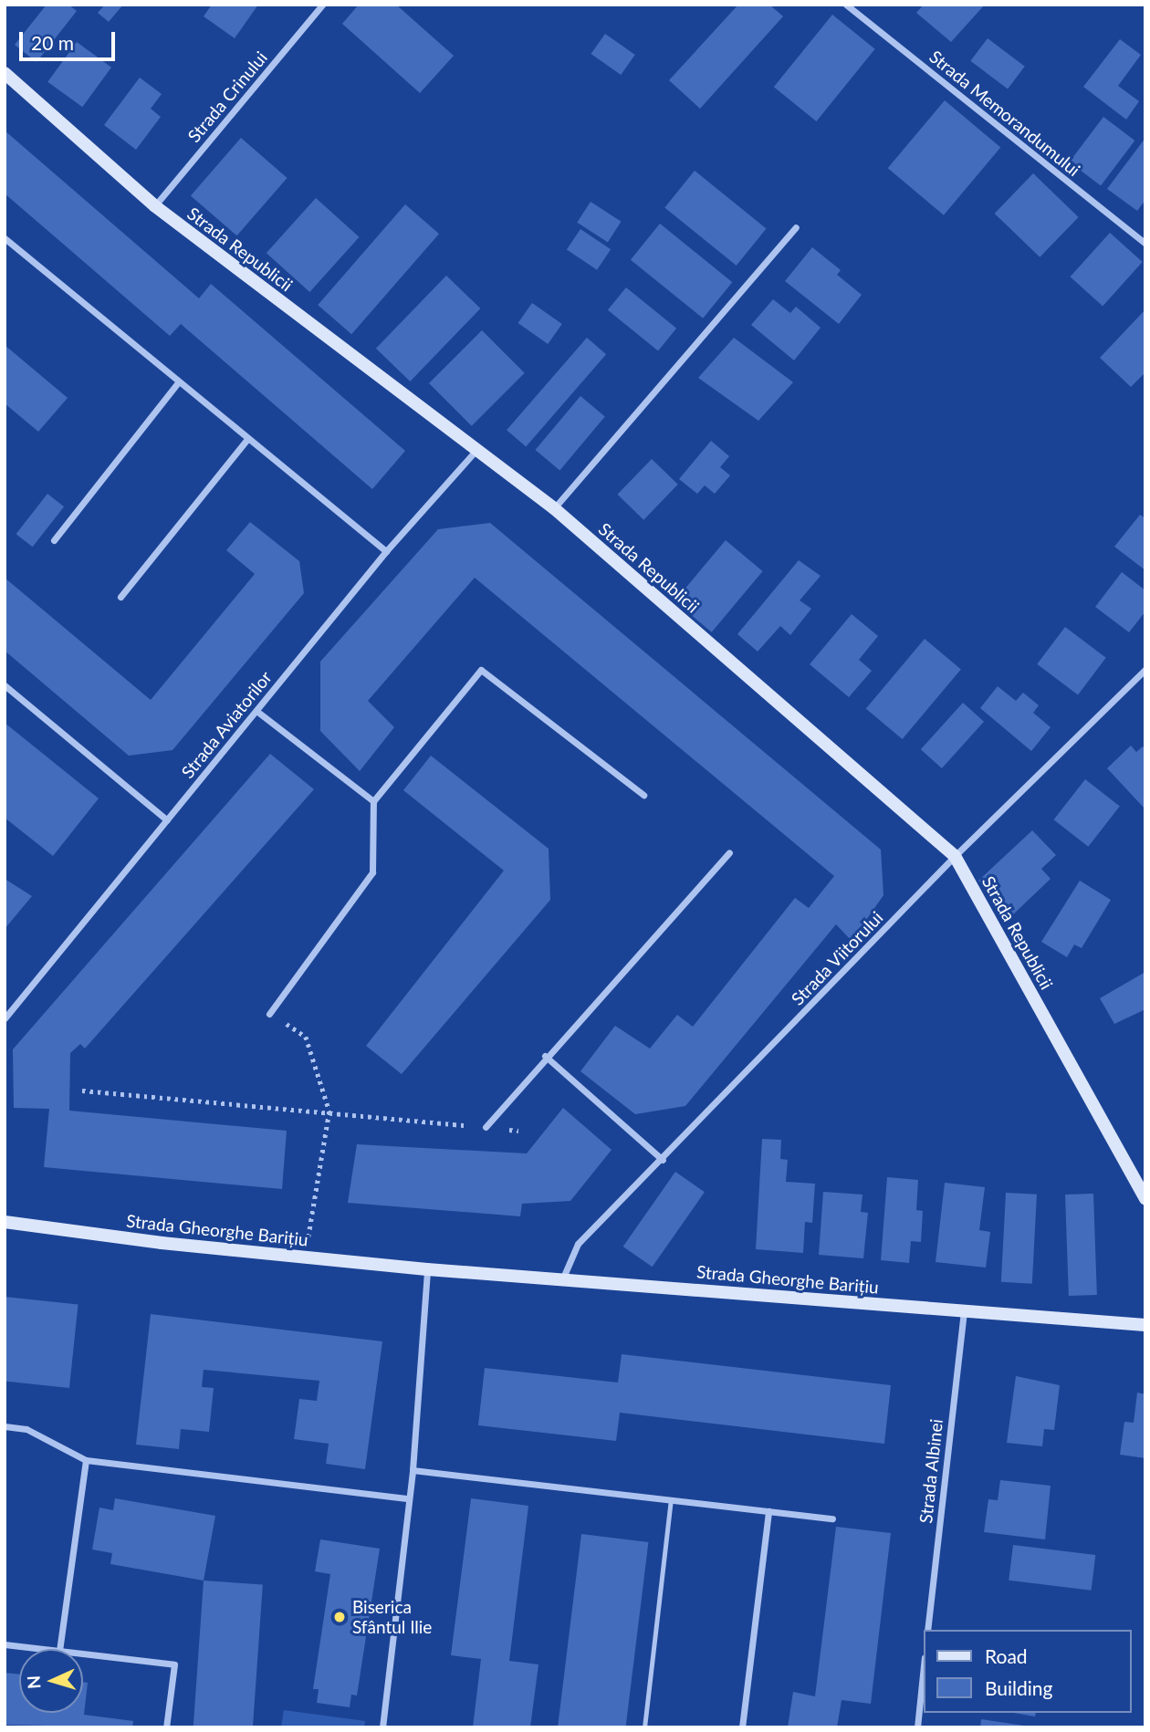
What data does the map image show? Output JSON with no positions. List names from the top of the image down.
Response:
{
  "streets": {
    "street": [
      "Strada Crinului",
      "Strada Memorandumului",
      "Strada Republicii",
      "Strada Aviatorilor",
      "Strada Viitorului",
      "Strada Gheorghe Barițiu",
      "Strada Albinei"
    ]
  },
  "crossings": [
    ["Strada Crinului", "Strada Republicii"],
    ["Strada Republicii", "Strada Aviatorilor"],
    ["Strada Republicii", "Strada Viitorului"],
    ["Strada Viitorului", "Strada Gheorghe Barițiu"],
    ["Strada Gheorghe Barițiu", "Strada Albinei"]
  ],
  "places": ["Biserica Sfântul Ilie"],
  "legend": ["Road", "Building"],
  "scale_bar": "20 m",
  "north": "left"
}
